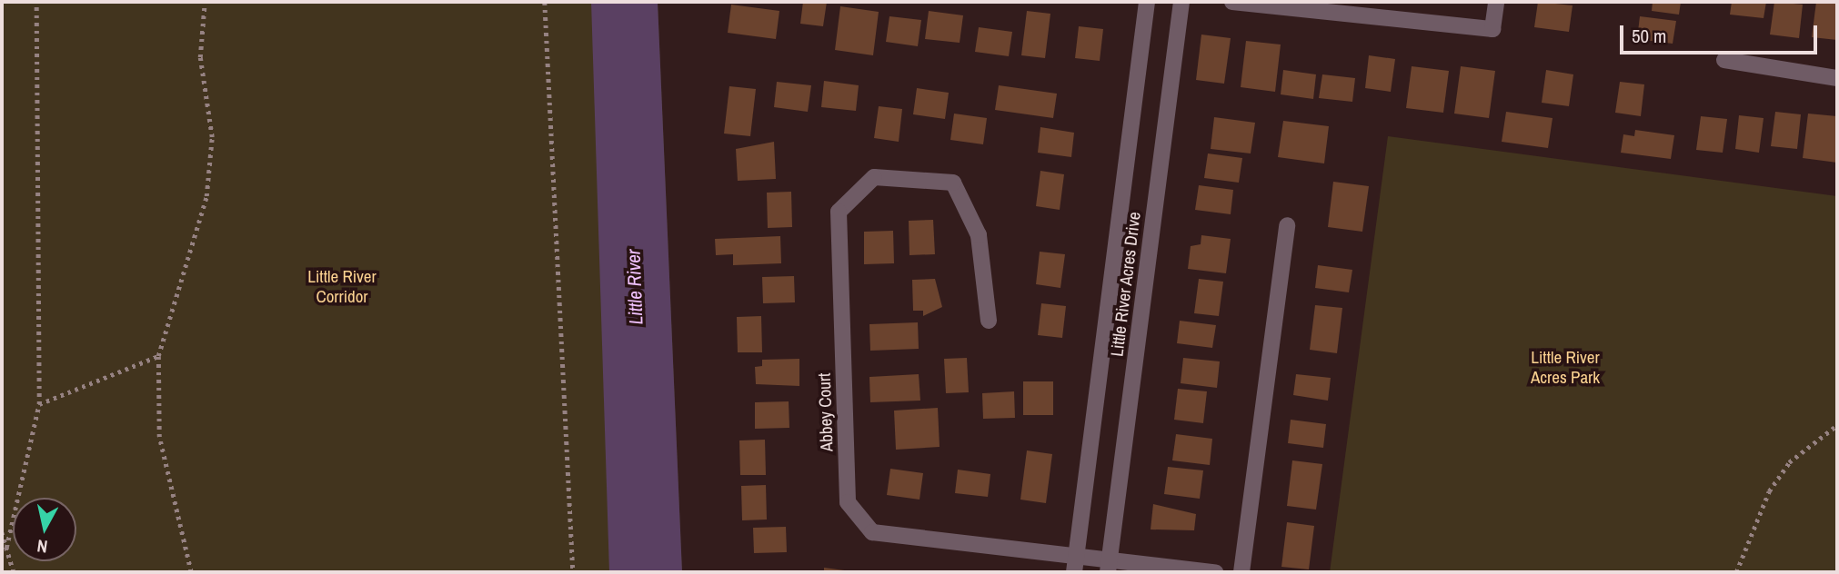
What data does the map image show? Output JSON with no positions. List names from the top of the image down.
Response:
{
  "streets": {
    "street": ["Little River Acres Drive", "Abbey Court"]
  },
  "crossings": [
    ["Little River Acres Drive", "Abbey Court"]
  ],
  "water": ["Little River"],
  "parks": ["Little River Corridor", "Little River Acres Park"],
  "scale_bar": "50 m",
  "north": "bottom"
}
